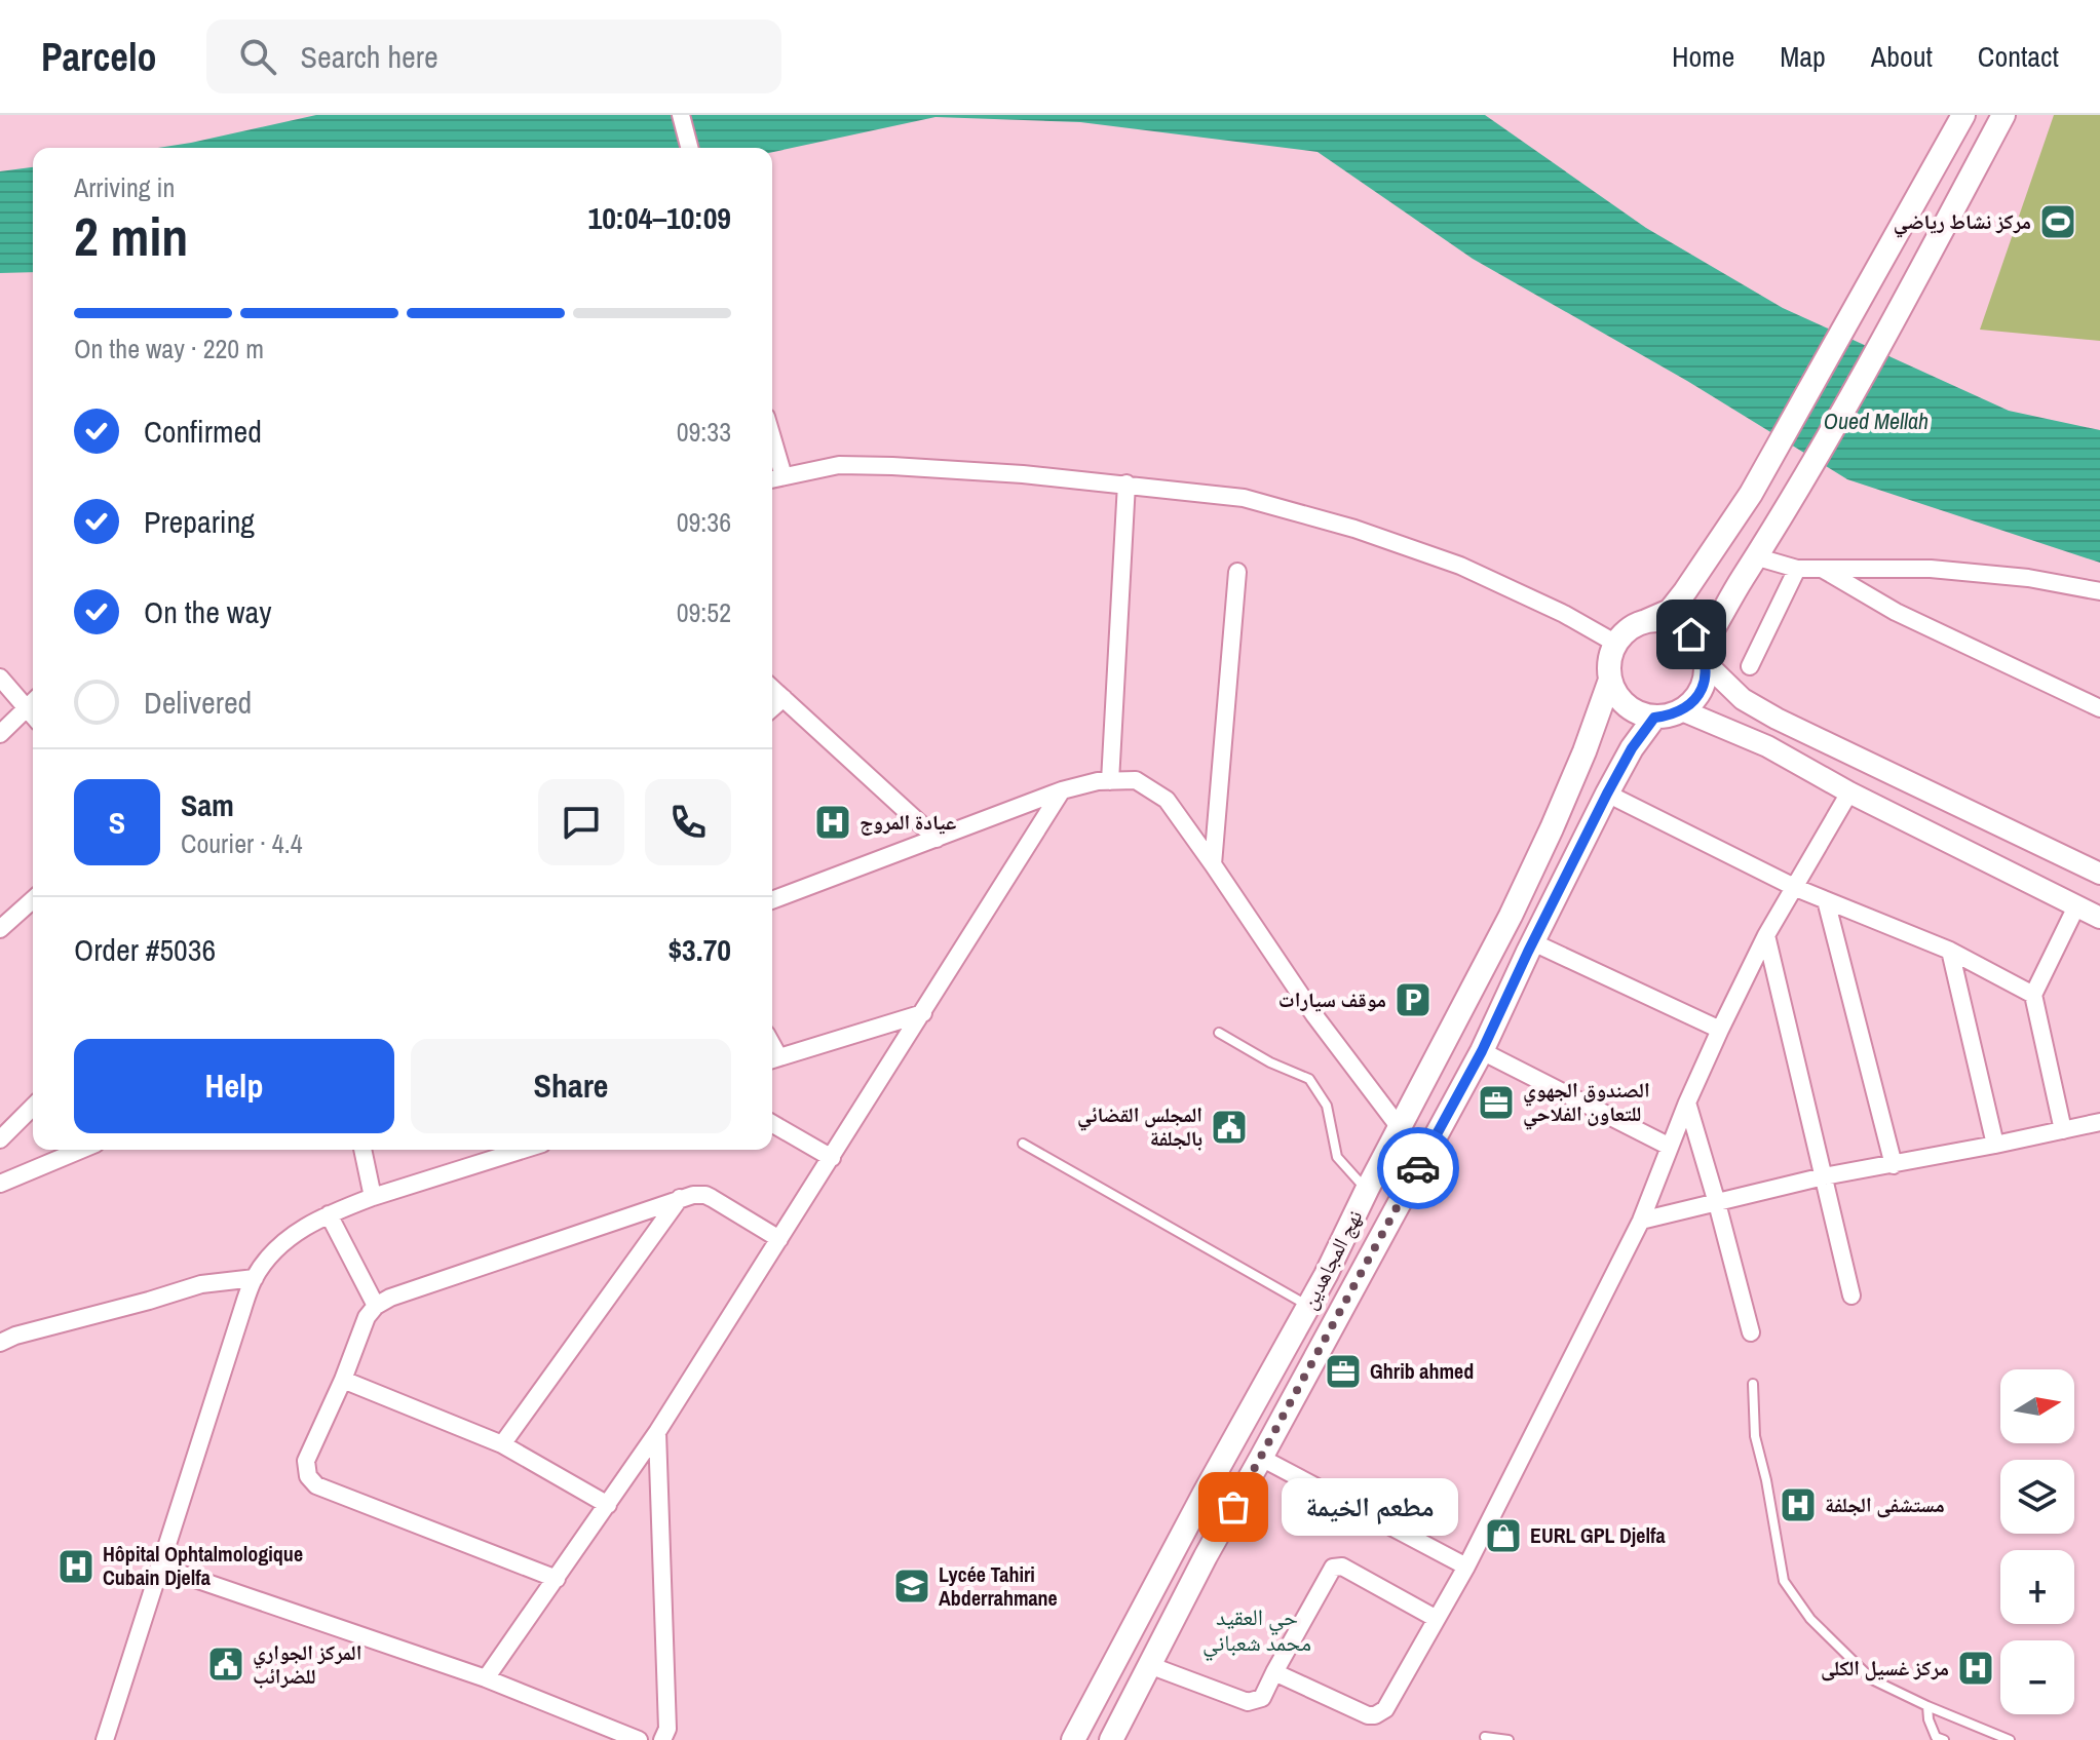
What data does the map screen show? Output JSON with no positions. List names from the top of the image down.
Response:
{
  "streets": {
    "main road": ["نهج المجاهدين"]
  },
  "districts": ["حي العقيد محمد شعباني"],
  "water": ["Oued Mellah"],
  "places": {
    "sports": ["مركز نشاط رياضي"],
    "hospital": [
      "عيادة المروج",
      "مستشفى الجلفة",
      "Hôpital Ophtalmologique Cubain Djelfa",
      "مركز غسيل الكلى"
    ],
    "parking": ["موقف سيارات"],
    "office": ["الصندوق الجهوي للتعاون الفلاحي", "Ghrib ahmed"],
    "public building": ["المجلس القضائي بالجلفة", "المركز الجواري للضرائب"],
    "other": ["مطعم الخيمة"],
    "shop": ["EURL GPL Djelfa"],
    "school or university": ["Lycée Tahiri Abderrahmane"]
  },
  "north": "right",
  "page": {
    "header": "Parcelo",
    "search": "Search here",
    "nav": [
      "Home",
      "Map",
      "About",
      "Contact"
    ],
    "heading": ["2 min", "Arriving in", "10:04–10:09"],
    "panel": [
      "Sam",
      "Courier · 4.4",
      "Order #5036",
      "$3.70"
    ],
    "bar": "On the way · 220 m",
    "list": [
      ["Confirmed", "09:33"],
      ["Preparing", "09:36"],
      ["On the way", "09:52"],
      "Delivered"
    ],
    "round": "S",
    "buttons": ["Help", "Share"],
    "map_buttons": ["+", "−"],
    "bubble": "مطعم الخيمة"
  }
}
